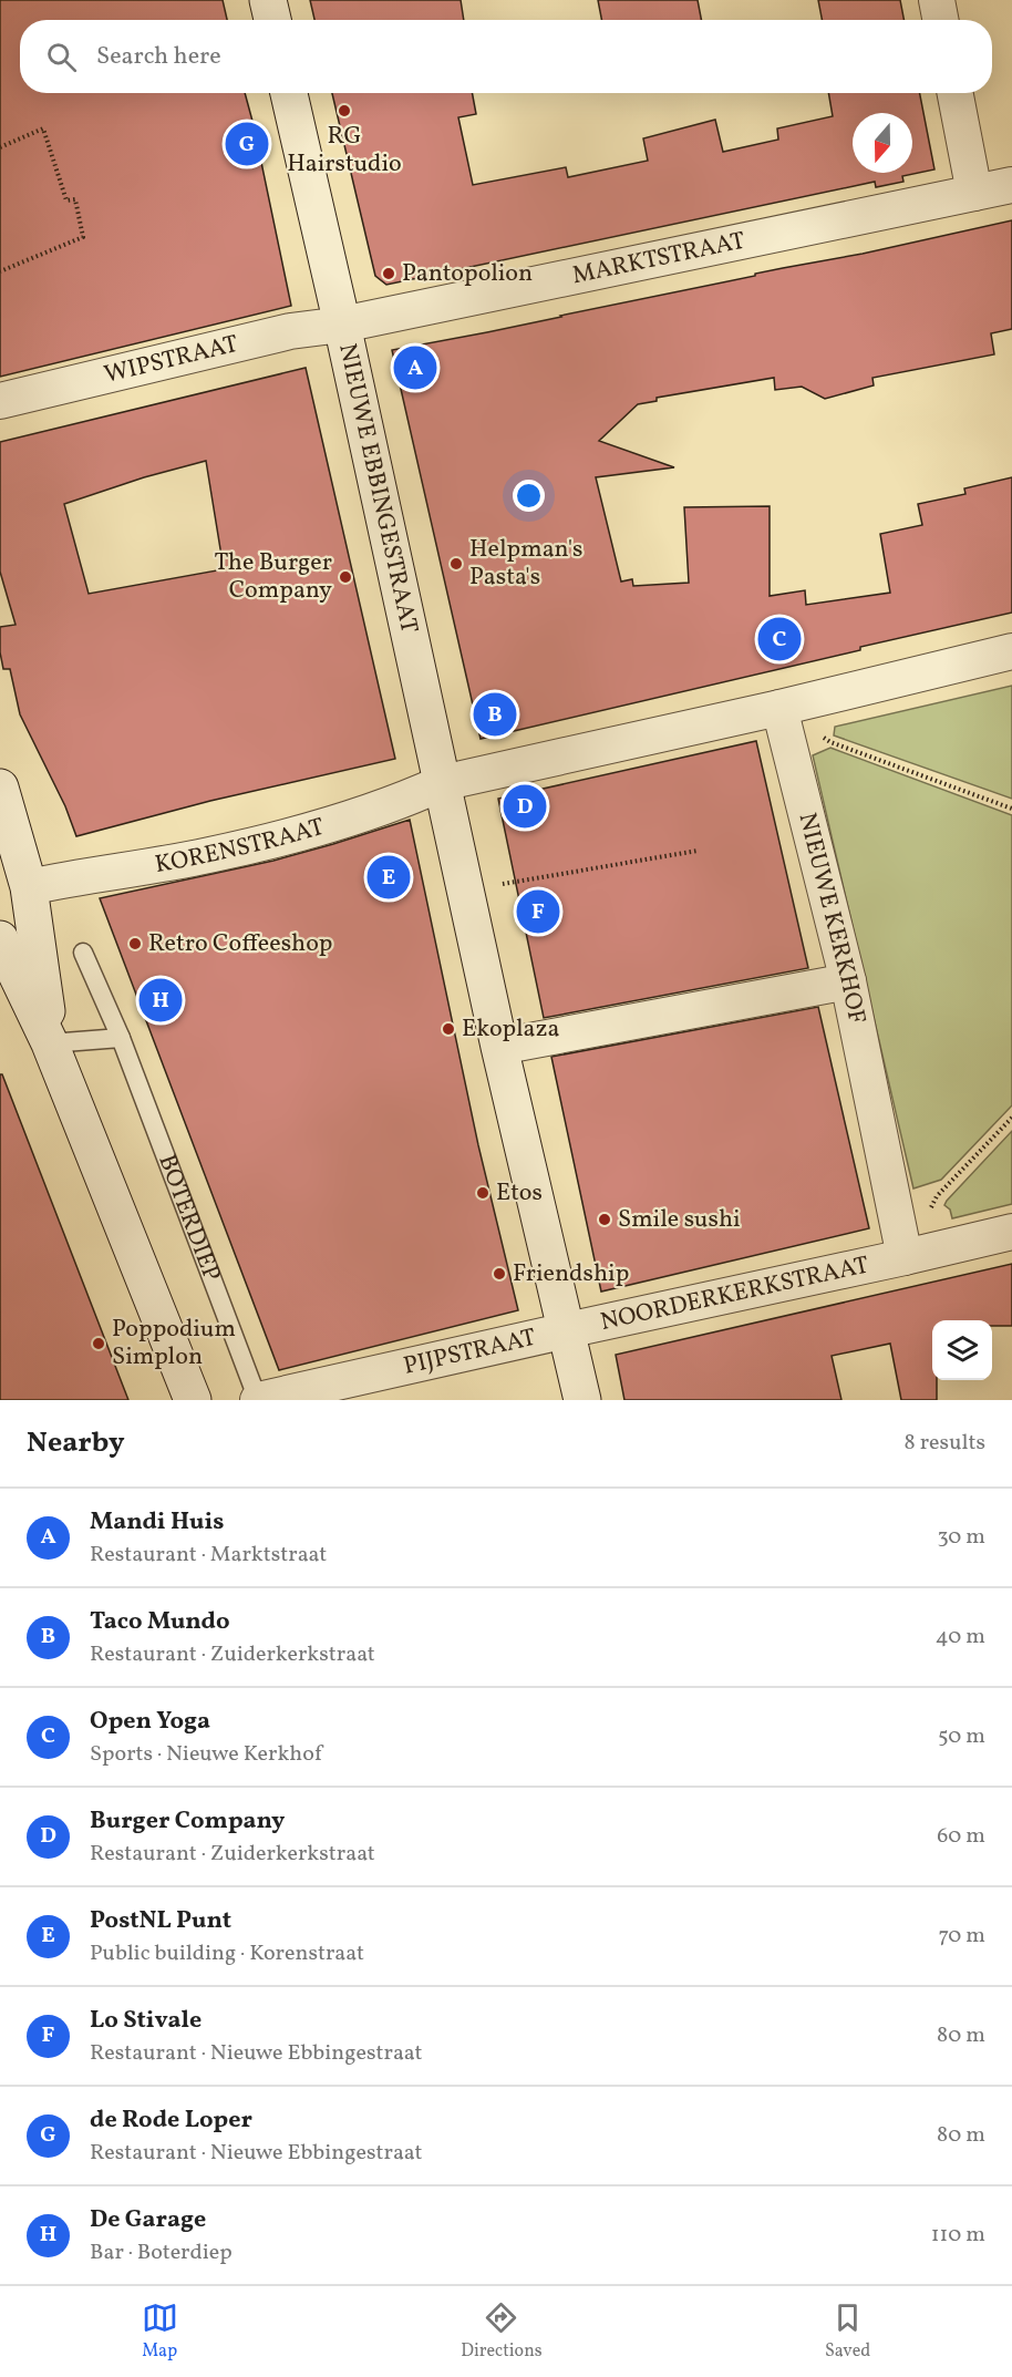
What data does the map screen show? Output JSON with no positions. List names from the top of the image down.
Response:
{
  "streets": {
    "street": [
      "MARKTSTRAAT",
      "WIPSTRAAT",
      "NIEUWE EBBINGESTRAAT",
      "KORENSTRAAT",
      "NIEUWE KERKHOF",
      "NOORDERKERKSTRAAT",
      "PIJPSTRAAT"
    ],
    "lane": ["BOTERDIEP"]
  },
  "crossings": [
    ["MARKTSTRAAT", "WIPSTRAAT"],
    ["MARKTSTRAAT", "NIEUWE EBBINGESTRAAT"],
    ["WIPSTRAAT", "NIEUWE EBBINGESTRAAT"],
    ["NIEUWE EBBINGESTRAAT", "KORENSTRAAT"],
    ["NIEUWE EBBINGESTRAAT", "NOORDERKERKSTRAAT"],
    ["NIEUWE EBBINGESTRAAT", "PIJPSTRAAT"],
    ["KORENSTRAAT", "NIEUWE KERKHOF"],
    ["NIEUWE KERKHOF", "NOORDERKERKSTRAAT"],
    ["BOTERDIEP", "PIJPSTRAAT"],
    ["NOORDERKERKSTRAAT", "PIJPSTRAAT"]
  ],
  "places": [
    "RG Hairstudio",
    "Pantopolion",
    "Helpman's Pasta's",
    "The Burger Company",
    "Retro Coffeeshop",
    "Ekoplaza",
    "Etos",
    "Smile sushi",
    "Friendship",
    "Poppodium Simplon"
  ],
  "north": "bottom",
  "page": {
    "search": "Search here",
    "pins": [
      "G",
      "A",
      "C",
      "B",
      "D",
      "E",
      "F",
      "H"
    ],
    "heading": ["Nearby", "8 results"],
    "list": [
      {
        "mark": "A",
        "name": "Mandi Huis",
        "note": "Restaurant · Marktstraat",
        "value": "30 m"
      },
      {
        "mark": "B",
        "name": "Taco Mundo",
        "note": "Restaurant · Zuiderkerkstraat",
        "value": "40 m"
      },
      {
        "mark": "C",
        "name": "Open Yoga",
        "note": "Sports · Nieuwe Kerkhof",
        "value": "50 m"
      },
      {
        "mark": "D",
        "name": "Burger Company",
        "note": "Restaurant · Zuiderkerkstraat",
        "value": "60 m"
      },
      {
        "mark": "E",
        "name": "PostNL Punt",
        "note": "Public building · Korenstraat",
        "value": "70 m"
      },
      {
        "mark": "F",
        "name": "Lo Stivale",
        "note": "Restaurant · Nieuwe Ebbingestraat",
        "value": "80 m"
      },
      {
        "mark": "G",
        "name": "de Rode Loper",
        "note": "Restaurant · Nieuwe Ebbingestraat",
        "value": "80 m"
      },
      {
        "mark": "H",
        "name": "De Garage",
        "note": "Bar · Boterdiep",
        "value": "110 m"
      }
    ],
    "nav": ["Map", "Directions", "Saved"]
  }
}
